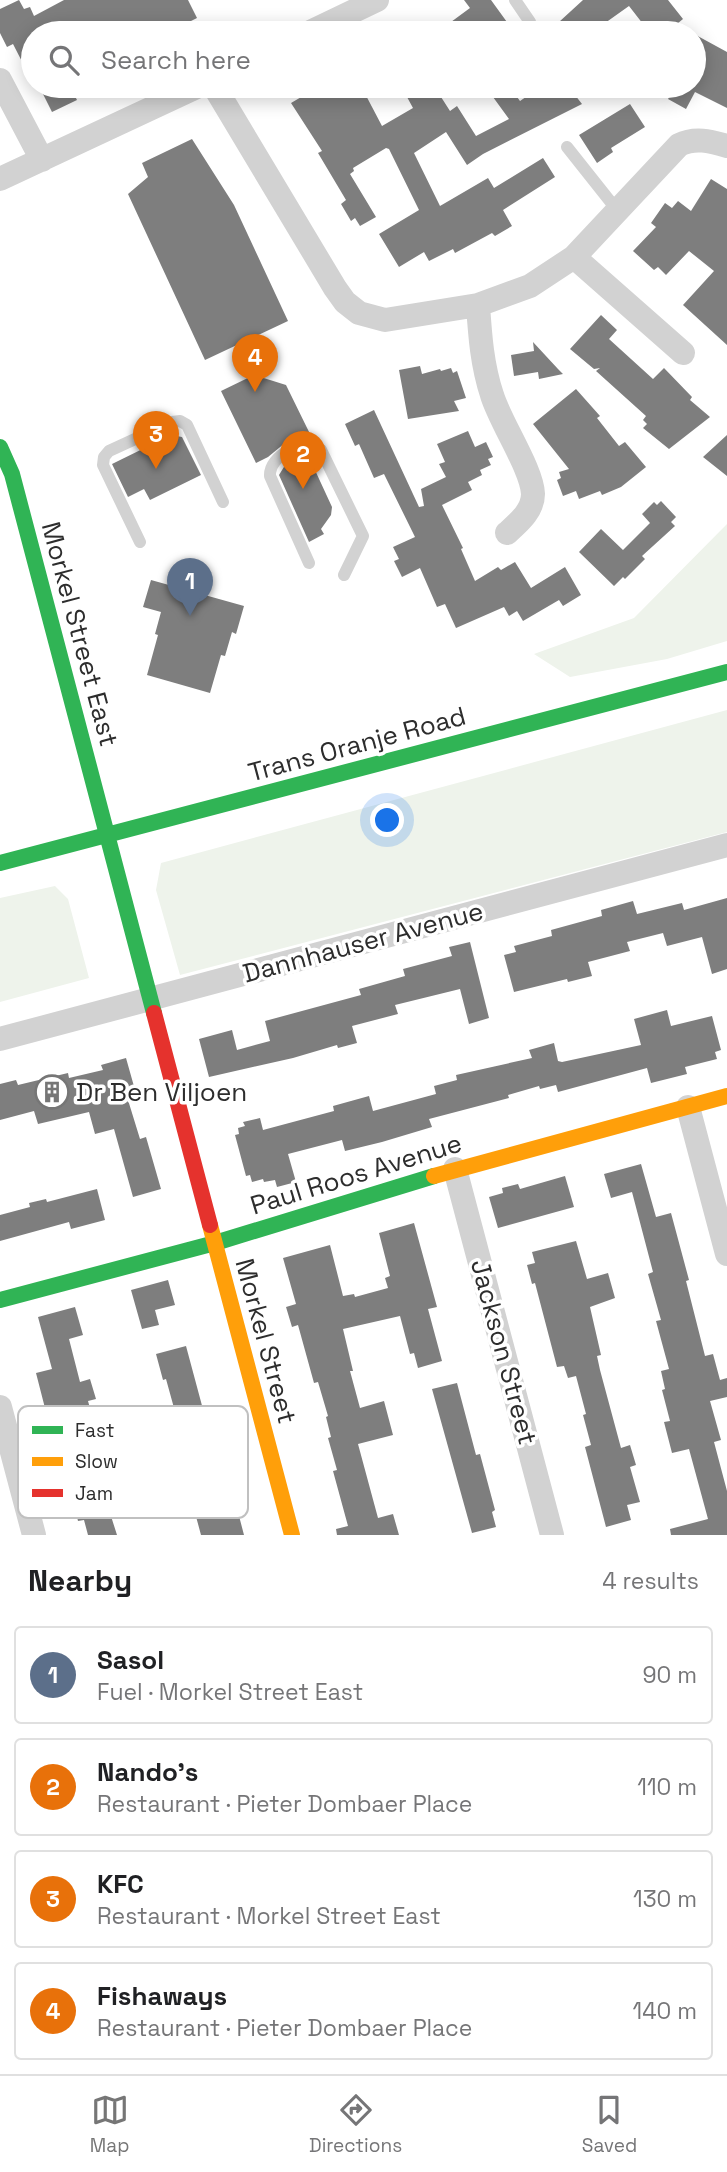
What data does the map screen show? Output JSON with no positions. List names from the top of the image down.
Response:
{
  "streets": {
    "street": [
      "Morkel Street East",
      "Trans Oranje Road",
      "Dannhauser Avenue",
      "Paul Roos Avenue",
      "Morkel Street",
      "Jackson Street"
    ]
  },
  "crossings": [
    ["Morkel Street East", "Trans Oranje Road"],
    ["Morkel Street East", "Morkel Street"],
    ["Trans Oranje Road", "Morkel Street"],
    ["Dannhauser Avenue", "Morkel Street"],
    ["Paul Roos Avenue", "Morkel Street"],
    ["Paul Roos Avenue", "Jackson Street"]
  ],
  "places": {
    "building": ["Dr Ben Viljoen"]
  },
  "legend": ["Fast", "Slow", "Jam"],
  "page": {
    "search": "Search here",
    "pins": [
      "4",
      "3",
      "2",
      "1"
    ],
    "heading": ["Nearby", "4 results"],
    "list": [
      {
        "mark": "1",
        "name": "Sasol",
        "note": "Fuel · Morkel Street East",
        "value": "90 m"
      },
      {
        "mark": "2",
        "name": "Nando's",
        "note": "Restaurant · Pieter Dombaer Place",
        "value": "110 m"
      },
      {
        "mark": "3",
        "name": "KFC",
        "note": "Restaurant · Morkel Street East",
        "value": "130 m"
      },
      {
        "mark": "4",
        "name": "Fishaways",
        "note": "Restaurant · Pieter Dombaer Place",
        "value": "140 m"
      }
    ],
    "nav": ["Map", "Directions", "Saved"]
  }
}
